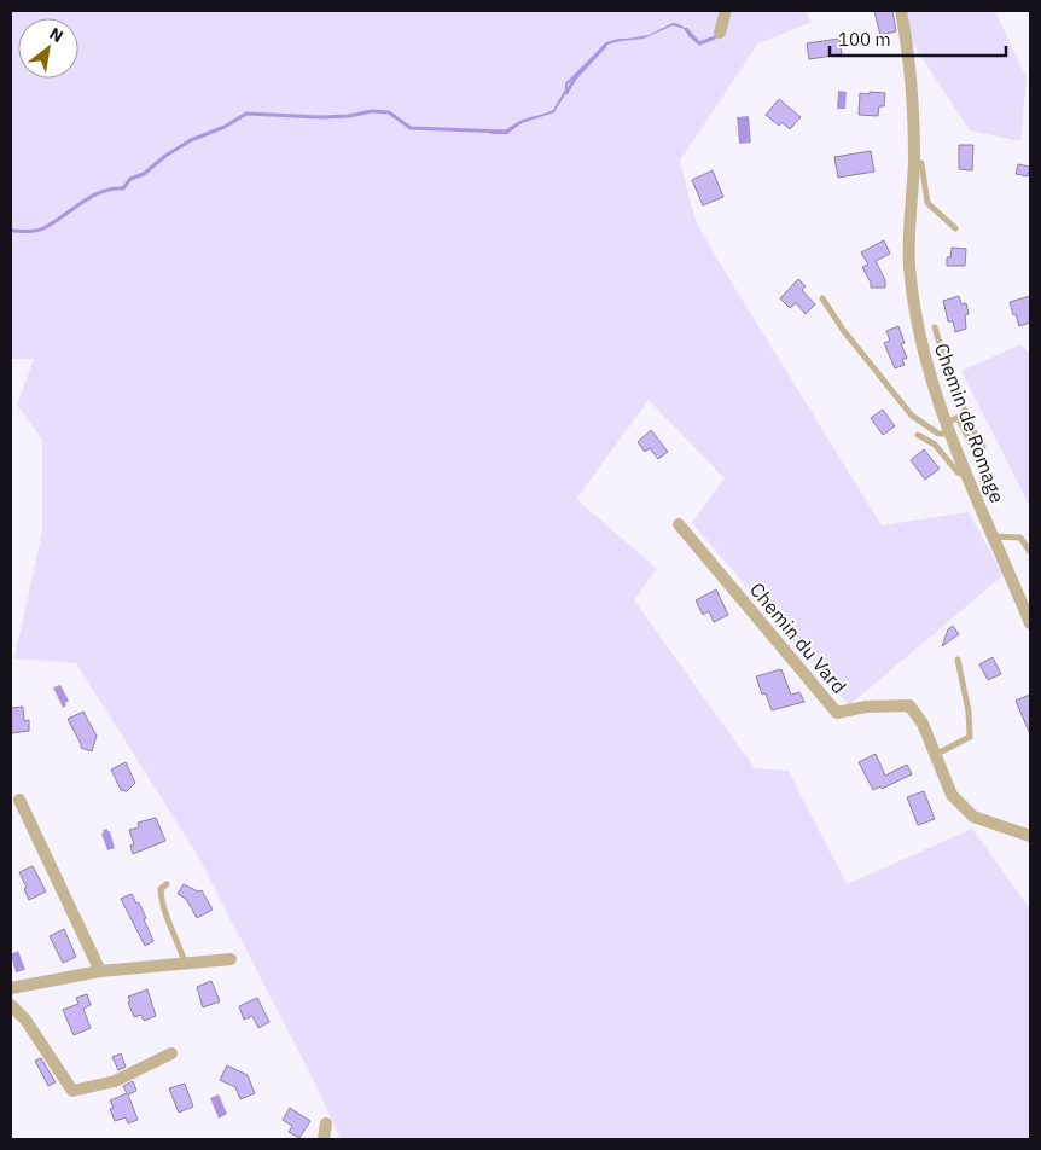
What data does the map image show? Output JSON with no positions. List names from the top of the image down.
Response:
{
  "streets": {
    "street": ["Chemin de Romage", "Chemin du Vard"]
  },
  "scale_bar": "100 m",
  "north": "top right"
}
